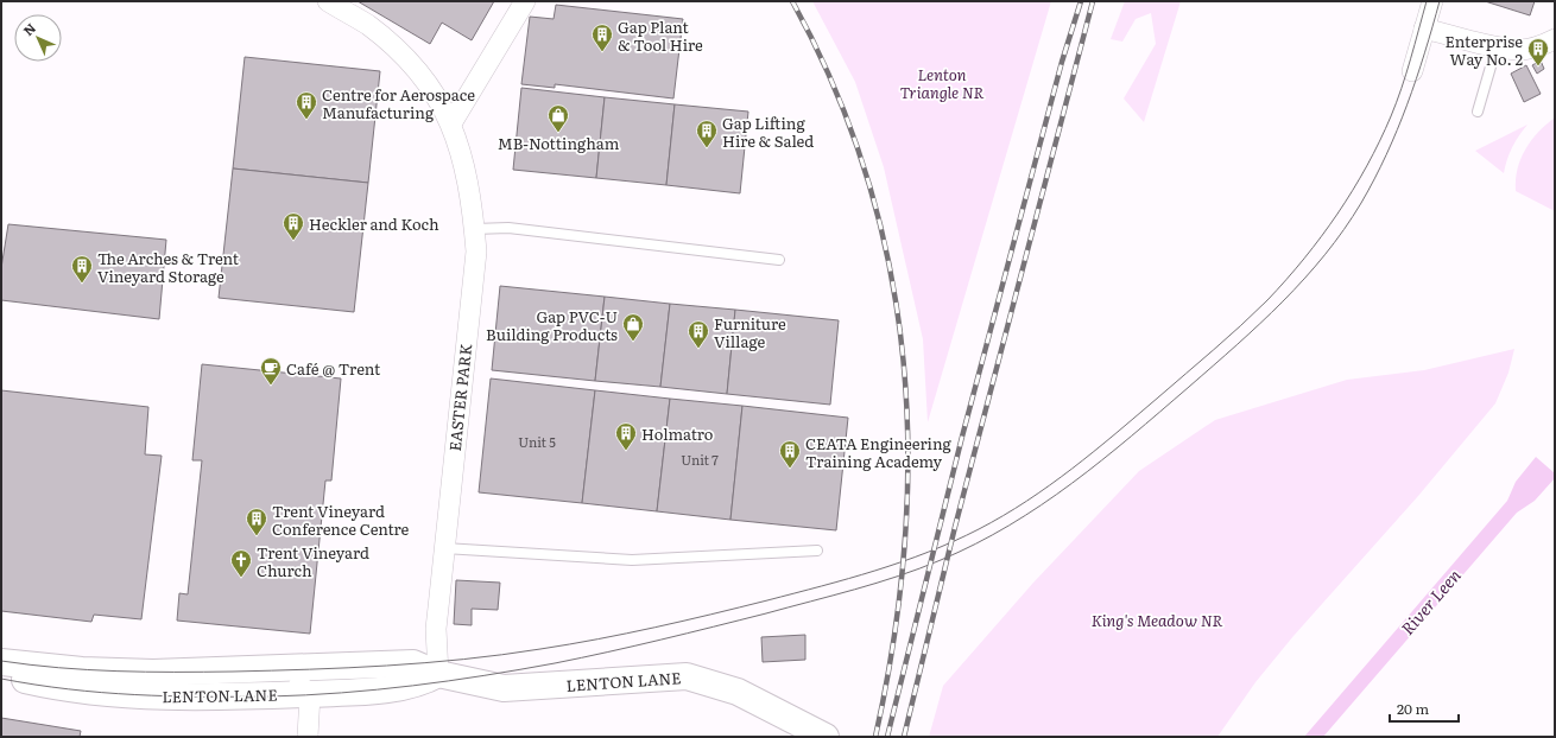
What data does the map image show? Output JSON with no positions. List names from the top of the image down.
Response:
{
  "streets": {
    "street": ["EASTER PARK", "LENTON LANE"]
  },
  "crossings": [
    ["EASTER PARK", "LENTON LANE"]
  ],
  "water": ["River Leen"],
  "parks": ["Lenton Triangle NR", "King's Meadow NR"],
  "places": {
    "building": [
      "Gap Plant & Tool Hire",
      "Enterprise Way No. 2",
      "Centre for Aerospace Manufacturing",
      "Gap Lifting Hire & Saled",
      "Heckler and Koch",
      "The Arches & Trent Vineyard Storage",
      "Furniture Village",
      "Holmatro",
      "CEATA Engineering Training Academy",
      "Trent Vineyard Conference Centre"
    ],
    "shop": ["MB-Nottingham", "Gap PVC-U Building Products"],
    "cafe": ["Café @ Trent"],
    "church": ["Trent Vineyard Church"]
  },
  "house_numbers": ["Unit 5", "Unit 7"],
  "scale_bar": "20 m",
  "north": "top left"
}
